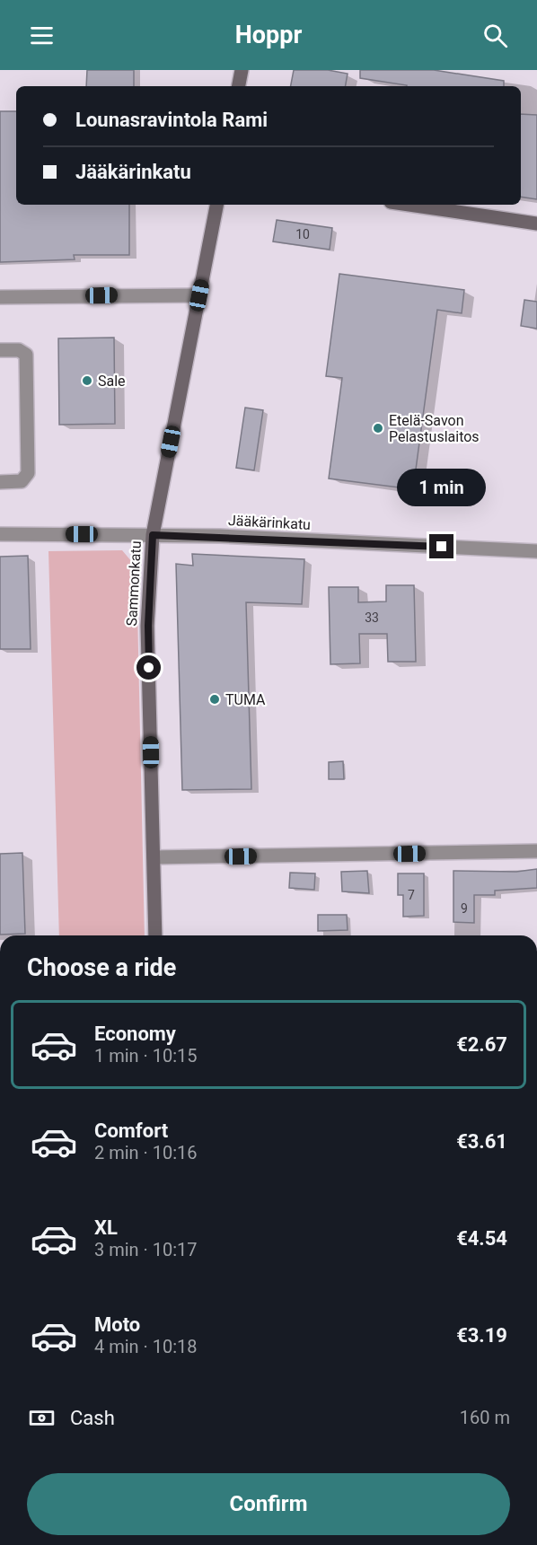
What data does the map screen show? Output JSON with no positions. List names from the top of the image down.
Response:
{
  "streets": {
    "street": ["Jääkärinkatu", "Sammonkatu"]
  },
  "crossings": [
    ["Jääkärinkatu", "Sammonkatu"]
  ],
  "places": ["Sale", "Etelä-Savon Pelastuslaitos", "TUMA"],
  "house_numbers": [
    "10",
    "33",
    "7",
    "9"
  ],
  "page": {
    "header": "Hoppr",
    "banner": ["Lounasravintola Rami", "Jääkärinkatu"],
    "bubble": "1 min",
    "heading": "Choose a ride",
    "list": [
      {
        "name": "Economy",
        "note": "1 min · 10:15",
        "value": "€2.67"
      },
      {
        "name": "Comfort",
        "note": "2 min · 10:16",
        "value": "€3.61"
      },
      {
        "name": "XL",
        "note": "3 min · 10:17",
        "value": "€4.54"
      },
      {
        "name": "Moto",
        "note": "4 min · 10:18",
        "value": "€3.19"
      }
    ],
    "pay": ["Cash", "160 m"],
    "buttons": "Confirm"
  }
}
